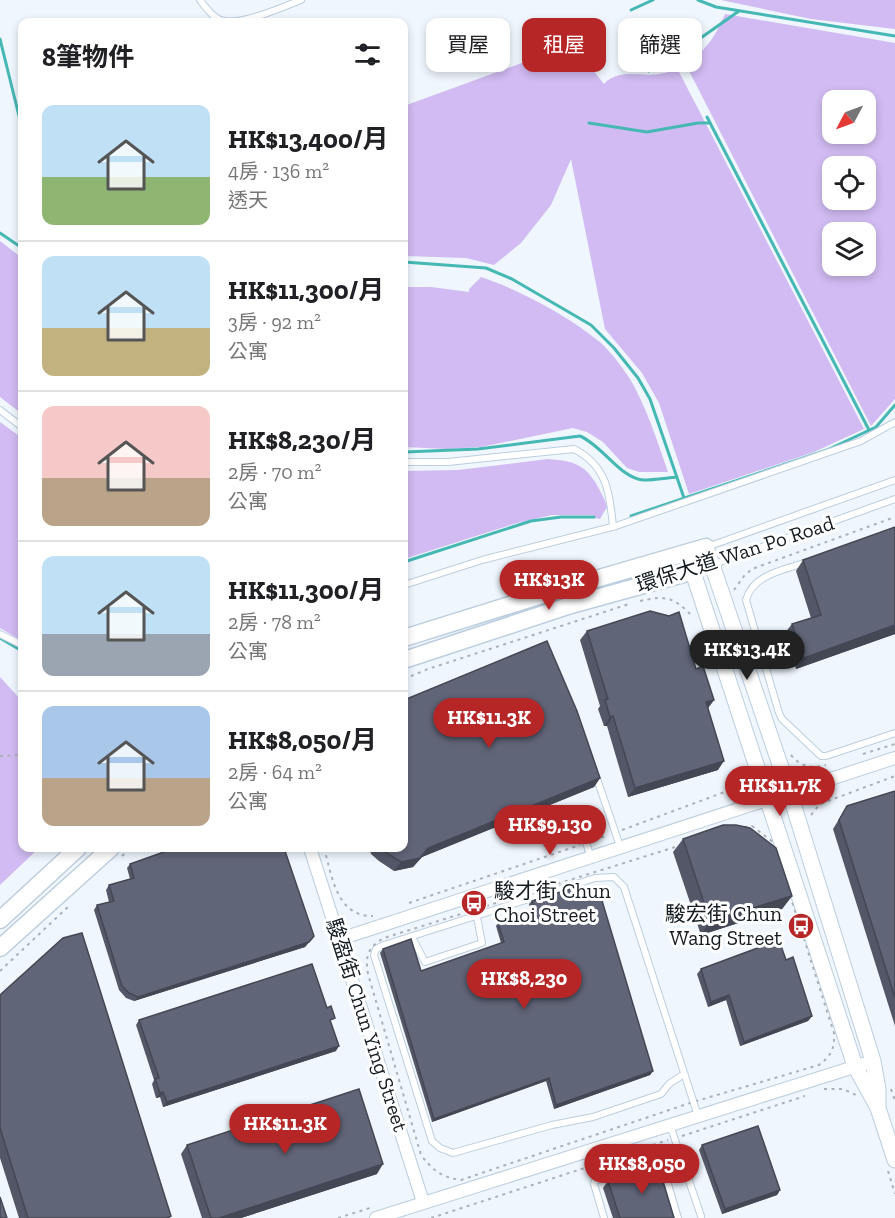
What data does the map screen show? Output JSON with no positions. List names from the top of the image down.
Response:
{
  "streets": {
    "main road": ["環保大道 Wan Po Road"],
    "street": ["駿盈街 Chun Ying Street"]
  },
  "places": {
    "bus stop": ["駿才街 Chun Choi Street", "駿宏街 Chun Wang Street"]
  },
  "north": "bottom left",
  "page": {
    "chip": ["買屋", "租屋", "篩選"],
    "heading": "8筆物件",
    "list": [
      {
        "name": "HK$13,400/月",
        "note": "4房 · 136 m² · 透天"
      },
      {
        "name": "HK$11,300/月",
        "note": "3房 · 92 m² · 公寓"
      },
      {
        "name": "HK$8,230/月",
        "note": "2房 · 70 m² · 公寓"
      },
      {
        "name": "HK$11,300/月",
        "note": "2房 · 78 m² · 公寓"
      },
      {
        "name": "HK$8,050/月",
        "note": "2房 · 64 m² · 公寓"
      }
    ],
    "price": [
      "HK$13K",
      "HK$13.4K",
      "HK$11.3K",
      "HK$11.7K",
      "HK$9,130",
      "HK$8,230",
      "HK$11.3K",
      "HK$8,050"
    ]
  }
}
